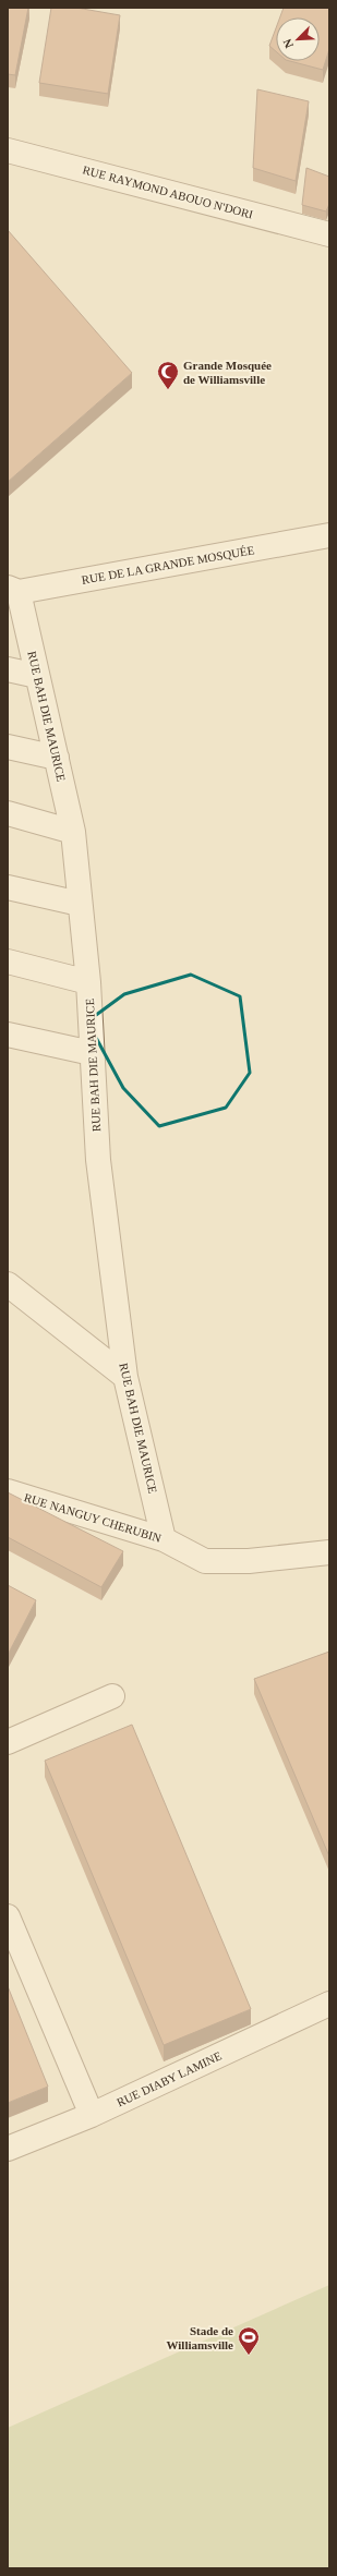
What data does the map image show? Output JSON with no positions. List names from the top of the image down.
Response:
{
  "streets": {
    "street": [
      "RUE RAYMOND ABOUO N'DORI",
      "RUE DE LA GRANDE MOSQUÉE",
      "RUE BAH DIE MAURICE",
      "RUE NANGUY CHERUBIN",
      "RUE DIABY LAMINE"
    ]
  },
  "crossings": [
    ["RUE DE LA GRANDE MOSQUÉE", "RUE BAH DIE MAURICE"],
    ["RUE BAH DIE MAURICE", "RUE NANGUY CHERUBIN"]
  ],
  "places": {
    "mosque": ["Grande Mosquée de Williamsville"],
    "sports": ["Stade de Williamsville"]
  },
  "north": "bottom left"
}
